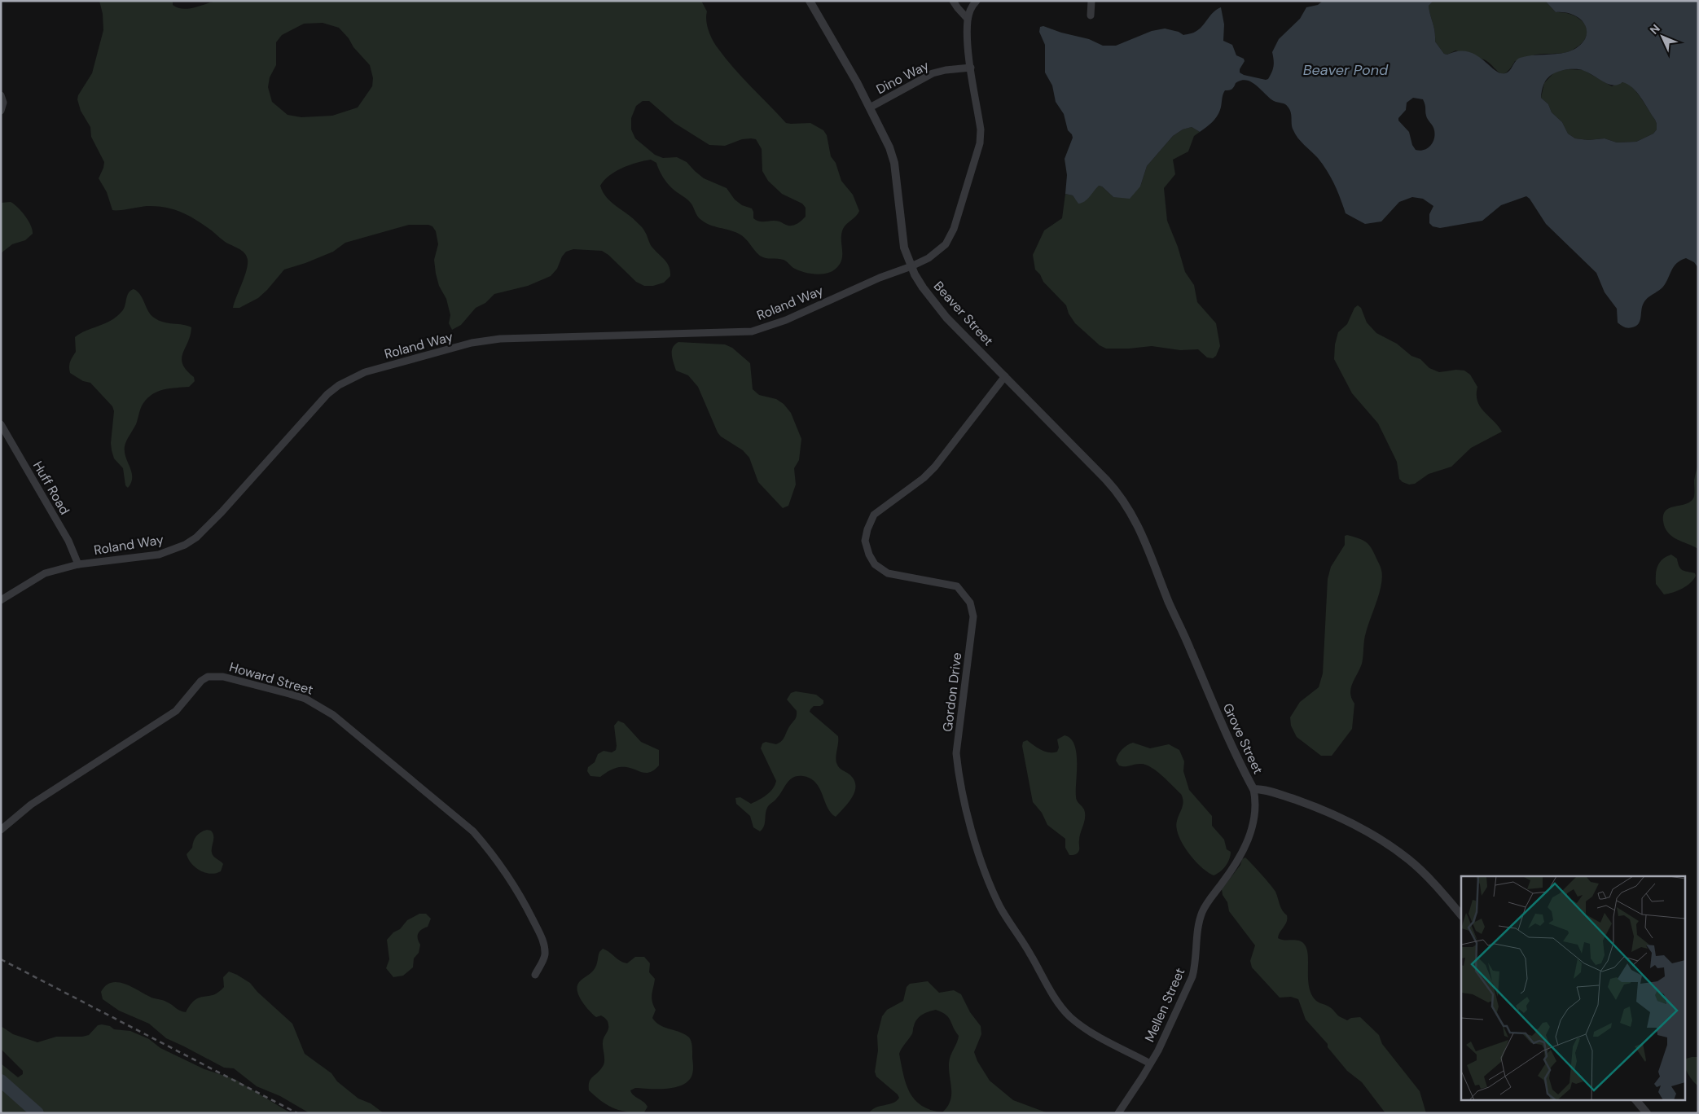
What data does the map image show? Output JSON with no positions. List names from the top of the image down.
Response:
{
  "streets": {
    "street": [
      "Dino Way",
      "Roland Way",
      "Beaver Street",
      "Huff Road",
      "Howard Street",
      "Gordon Drive",
      "Grove Street",
      "Mellen Street"
    ]
  },
  "crossings": [
    ["Dino Way", "Roland Way"],
    ["Dino Way", "Beaver Street"],
    ["Roland Way", "Beaver Street"],
    ["Roland Way", "Huff Road"],
    ["Beaver Street", "Gordon Drive"],
    ["Beaver Street", "Grove Street"],
    ["Gordon Drive", "Mellen Street"],
    ["Grove Street", "Mellen Street"]
  ],
  "water": ["Beaver Pond"],
  "north": "top left"
}
